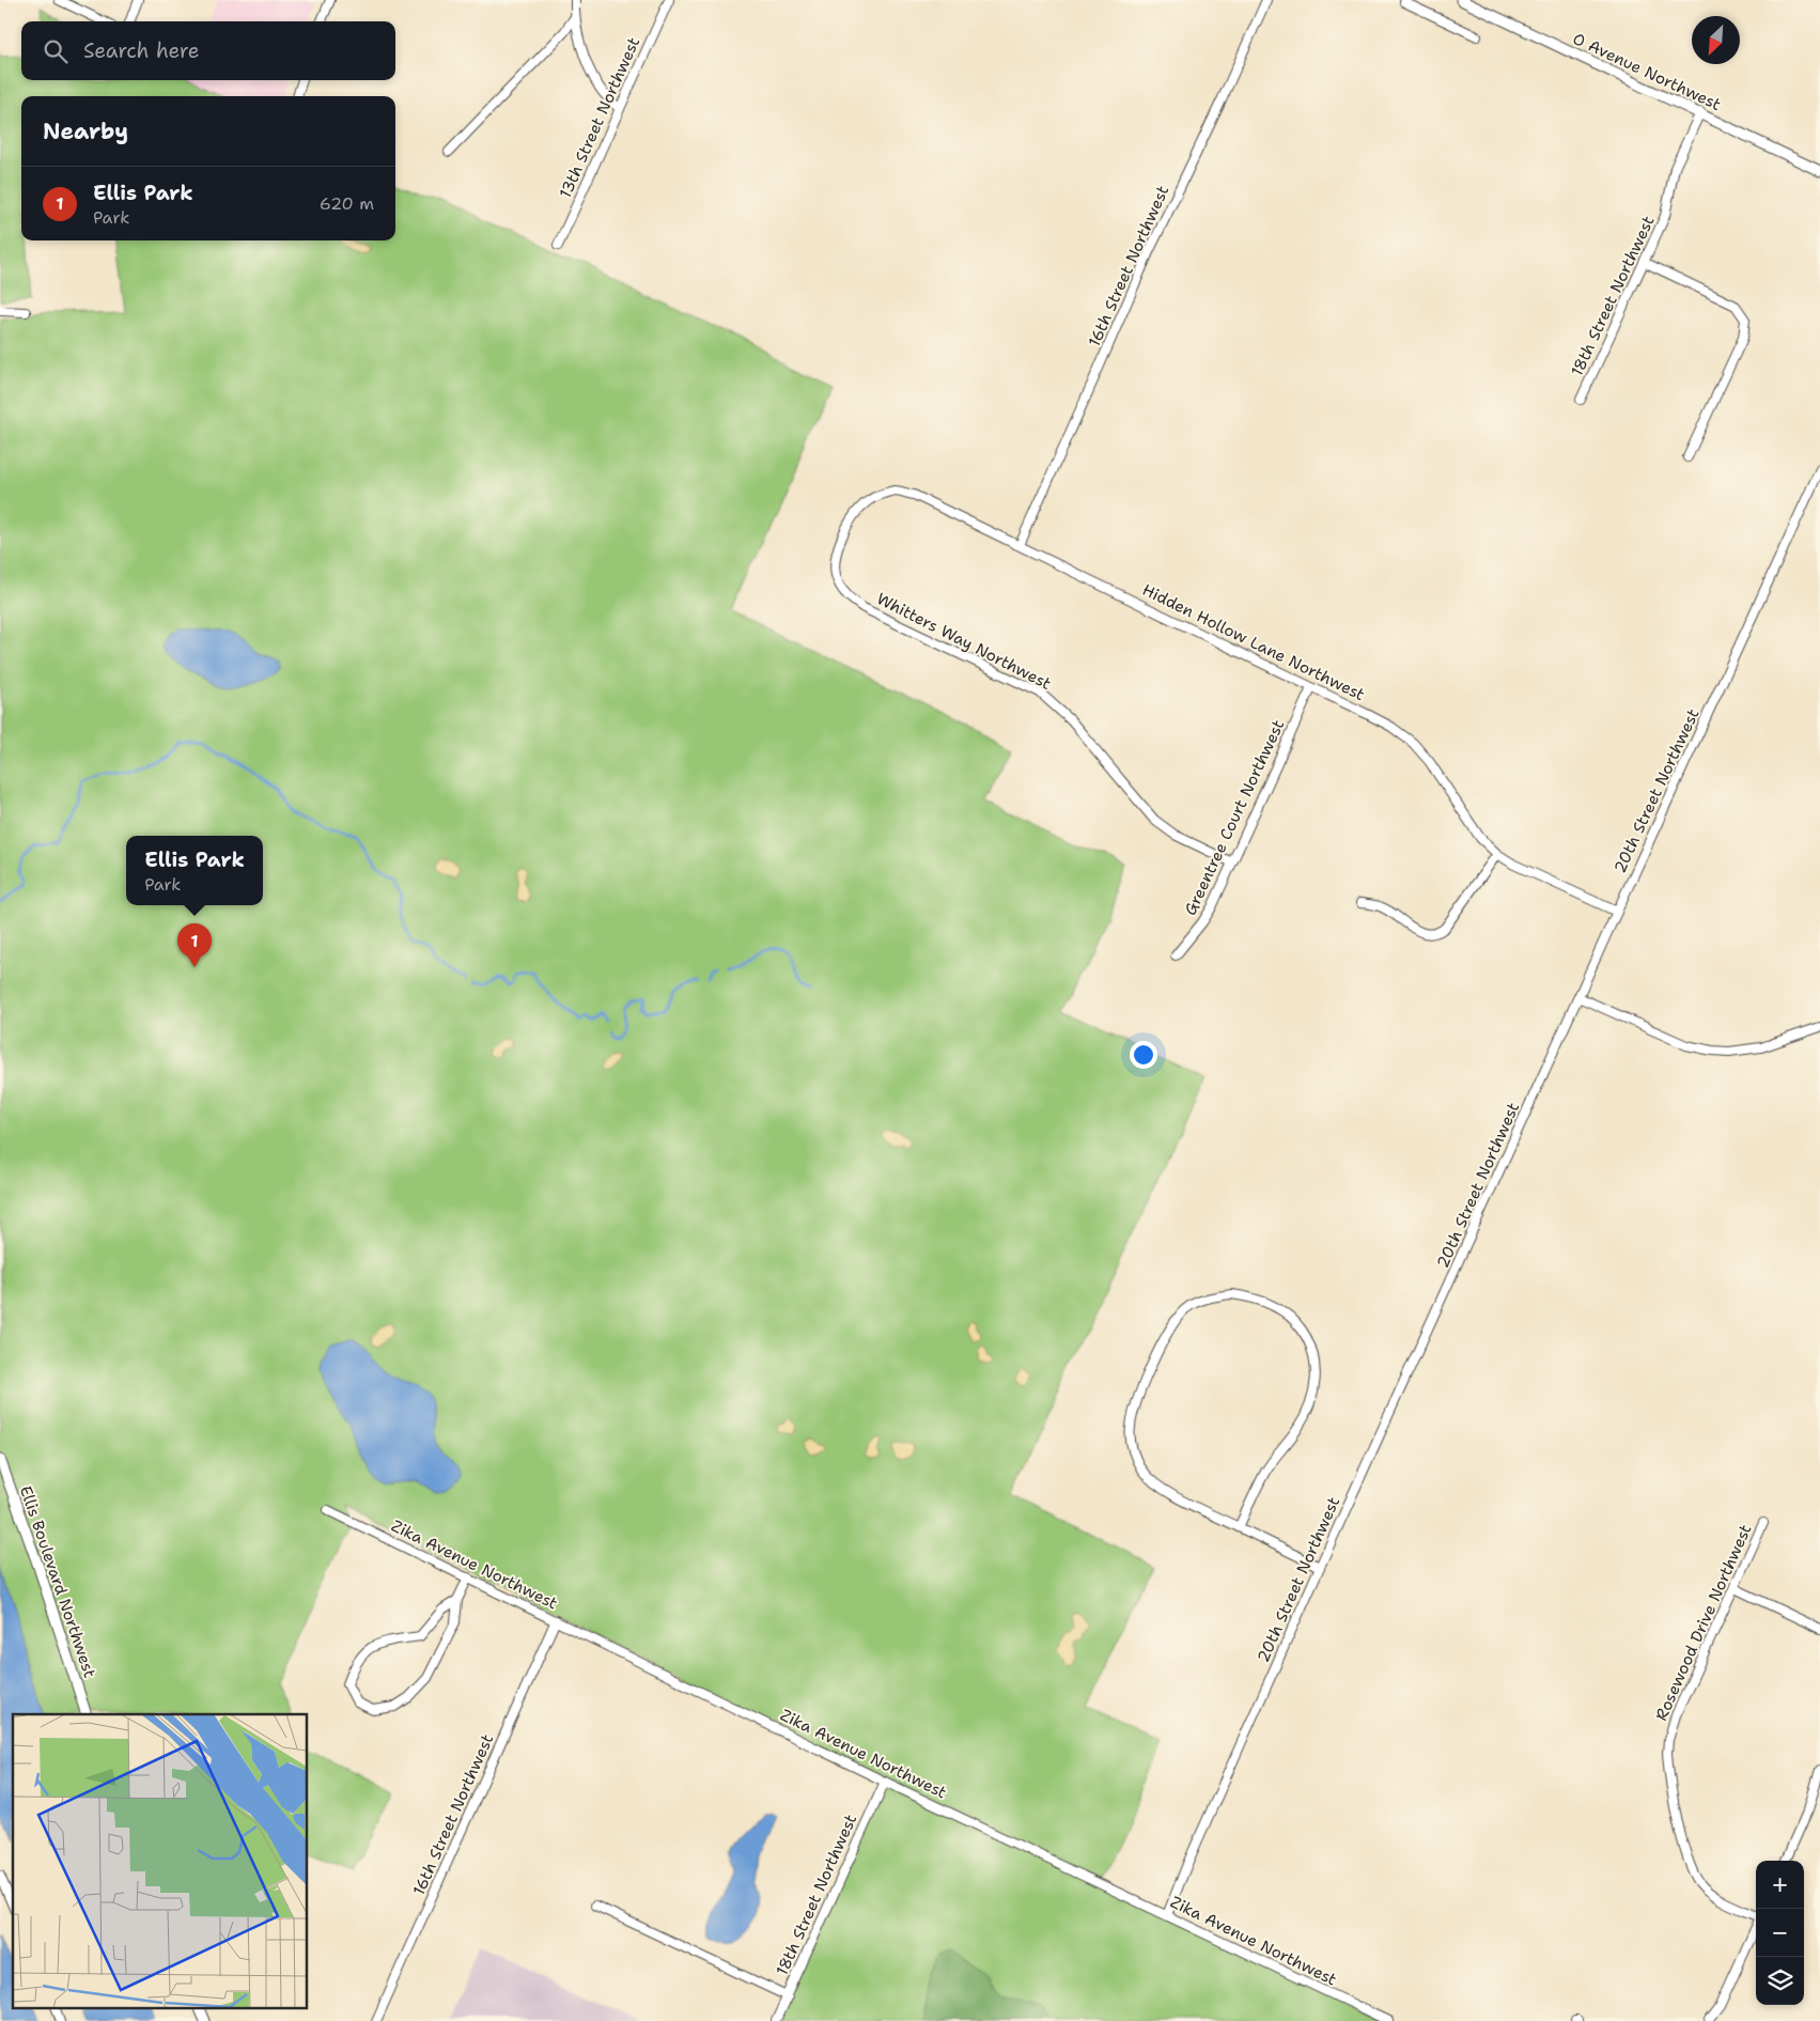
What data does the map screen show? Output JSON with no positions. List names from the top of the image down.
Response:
{
  "streets": {
    "street": [
      "O Avenue Northwest",
      "13th Street Northwest",
      "16th Street Northwest",
      "18th Street Northwest",
      "Whitters Way Northwest",
      "Hidden Hollow Lane Northwest",
      "20th Street Northwest",
      "Greentree Court Northwest",
      "Zika Avenue Northwest",
      "Ellis Boulevard Northwest",
      "Rosewood Drive Northwest"
    ]
  },
  "crossings": [
    ["O Avenue Northwest", "18th Street Northwest"],
    ["16th Street Northwest", "Hidden Hollow Lane Northwest"],
    ["16th Street Northwest", "Zika Avenue Northwest"],
    ["18th Street Northwest", "Zika Avenue Northwest"],
    ["Whitters Way Northwest", "Hidden Hollow Lane Northwest"],
    ["Whitters Way Northwest", "Greentree Court Northwest"],
    ["Hidden Hollow Lane Northwest", "20th Street Northwest"],
    ["Hidden Hollow Lane Northwest", "Greentree Court Northwest"],
    ["20th Street Northwest", "Zika Avenue Northwest"]
  ],
  "north": "bottom left",
  "page": {
    "search": "Search here",
    "heading": "Nearby",
    "list": [
      {
        "mark": "1",
        "name": "Ellis Park",
        "note": "Park",
        "value": "620 m"
      }
    ],
    "popup": ["Ellis Park", "Park"],
    "pins": "1",
    "map_buttons": ["+", "−"]
  }
}
